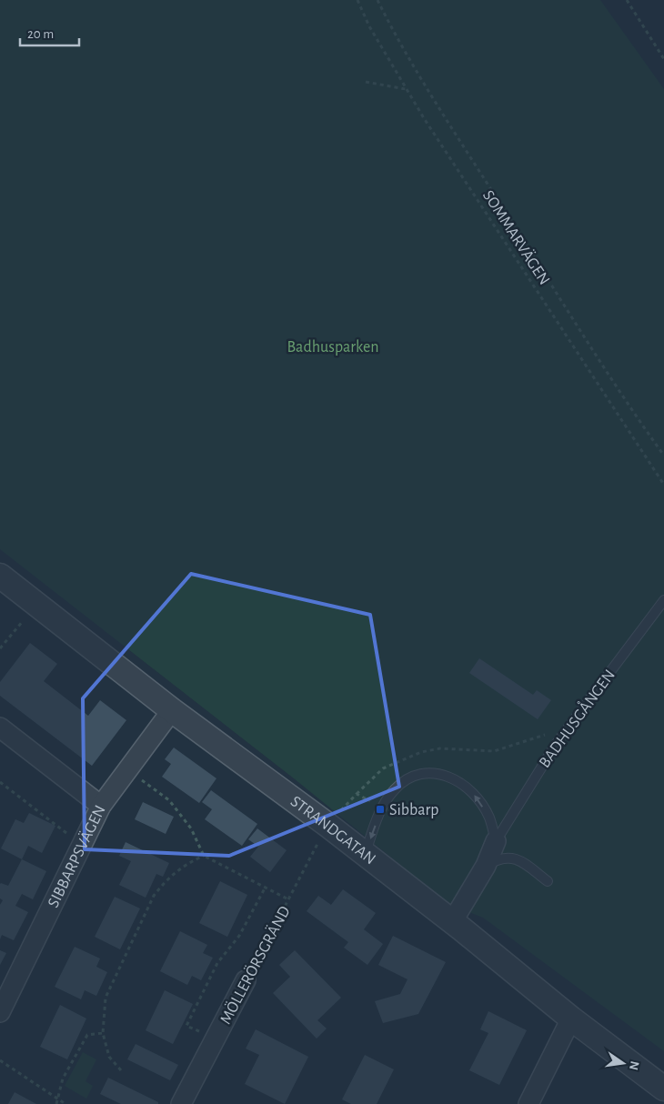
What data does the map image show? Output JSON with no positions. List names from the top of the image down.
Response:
{
  "streets": {
    "street": ["STRANDGATAN", "SIBBARPSVÄGEN", "MÖLLERÖRSGRÄND"],
    "lane": ["BADHUSGÅNGEN"],
    "path": ["SOMMARVÄGEN"]
  },
  "crossings": [
    ["BADHUSGÅNGEN", "STRANDGATAN"],
    ["BADHUSGÅNGEN", "MÖLLERÖRSGRÄND"],
    ["STRANDGATAN", "SIBBARPSVÄGEN"],
    ["STRANDGATAN", "MÖLLERÖRSGRÄND"]
  ],
  "parks": ["Badhusparken"],
  "places": {
    "transit": ["Sibbarp"]
  },
  "scale_bar": "20 m",
  "north": "right"
}
